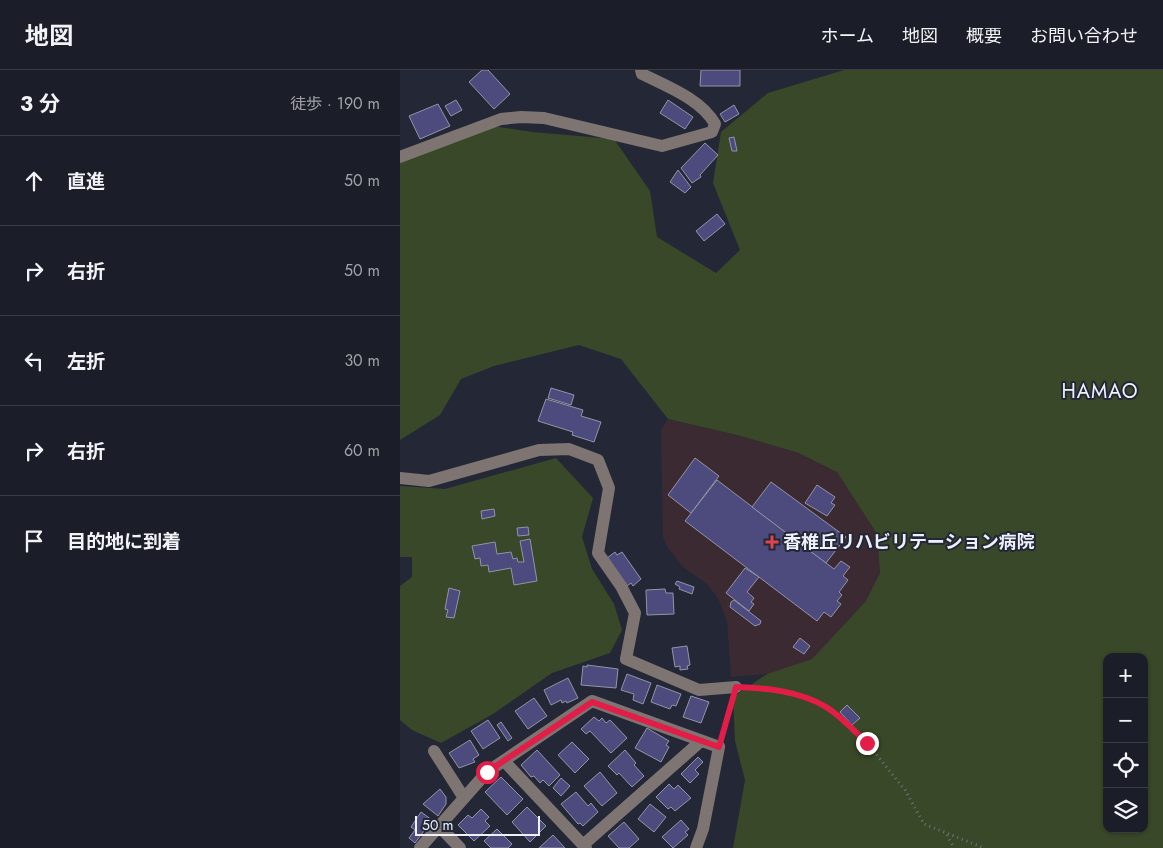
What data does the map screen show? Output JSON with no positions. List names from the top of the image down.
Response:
{
  "districts": ["HAMAO"],
  "places": {
    "health": ["香椎丘リハビリテーション病院"]
  },
  "scale_bar": "50 m",
  "page": {
    "header": "地図",
    "nav": [
      "ホーム",
      "地図",
      "概要",
      "お問い合わせ"
    ],
    "heading": ["3 分", "徒歩 · 190 m"],
    "list": [
      ["直進", "50 m"],
      ["右折", "50 m"],
      ["左折", "30 m"],
      ["右折", "60 m"],
      "目的地に到着"
    ],
    "map_buttons": ["+", "−"],
    "scale": "50 m"
  }
}
